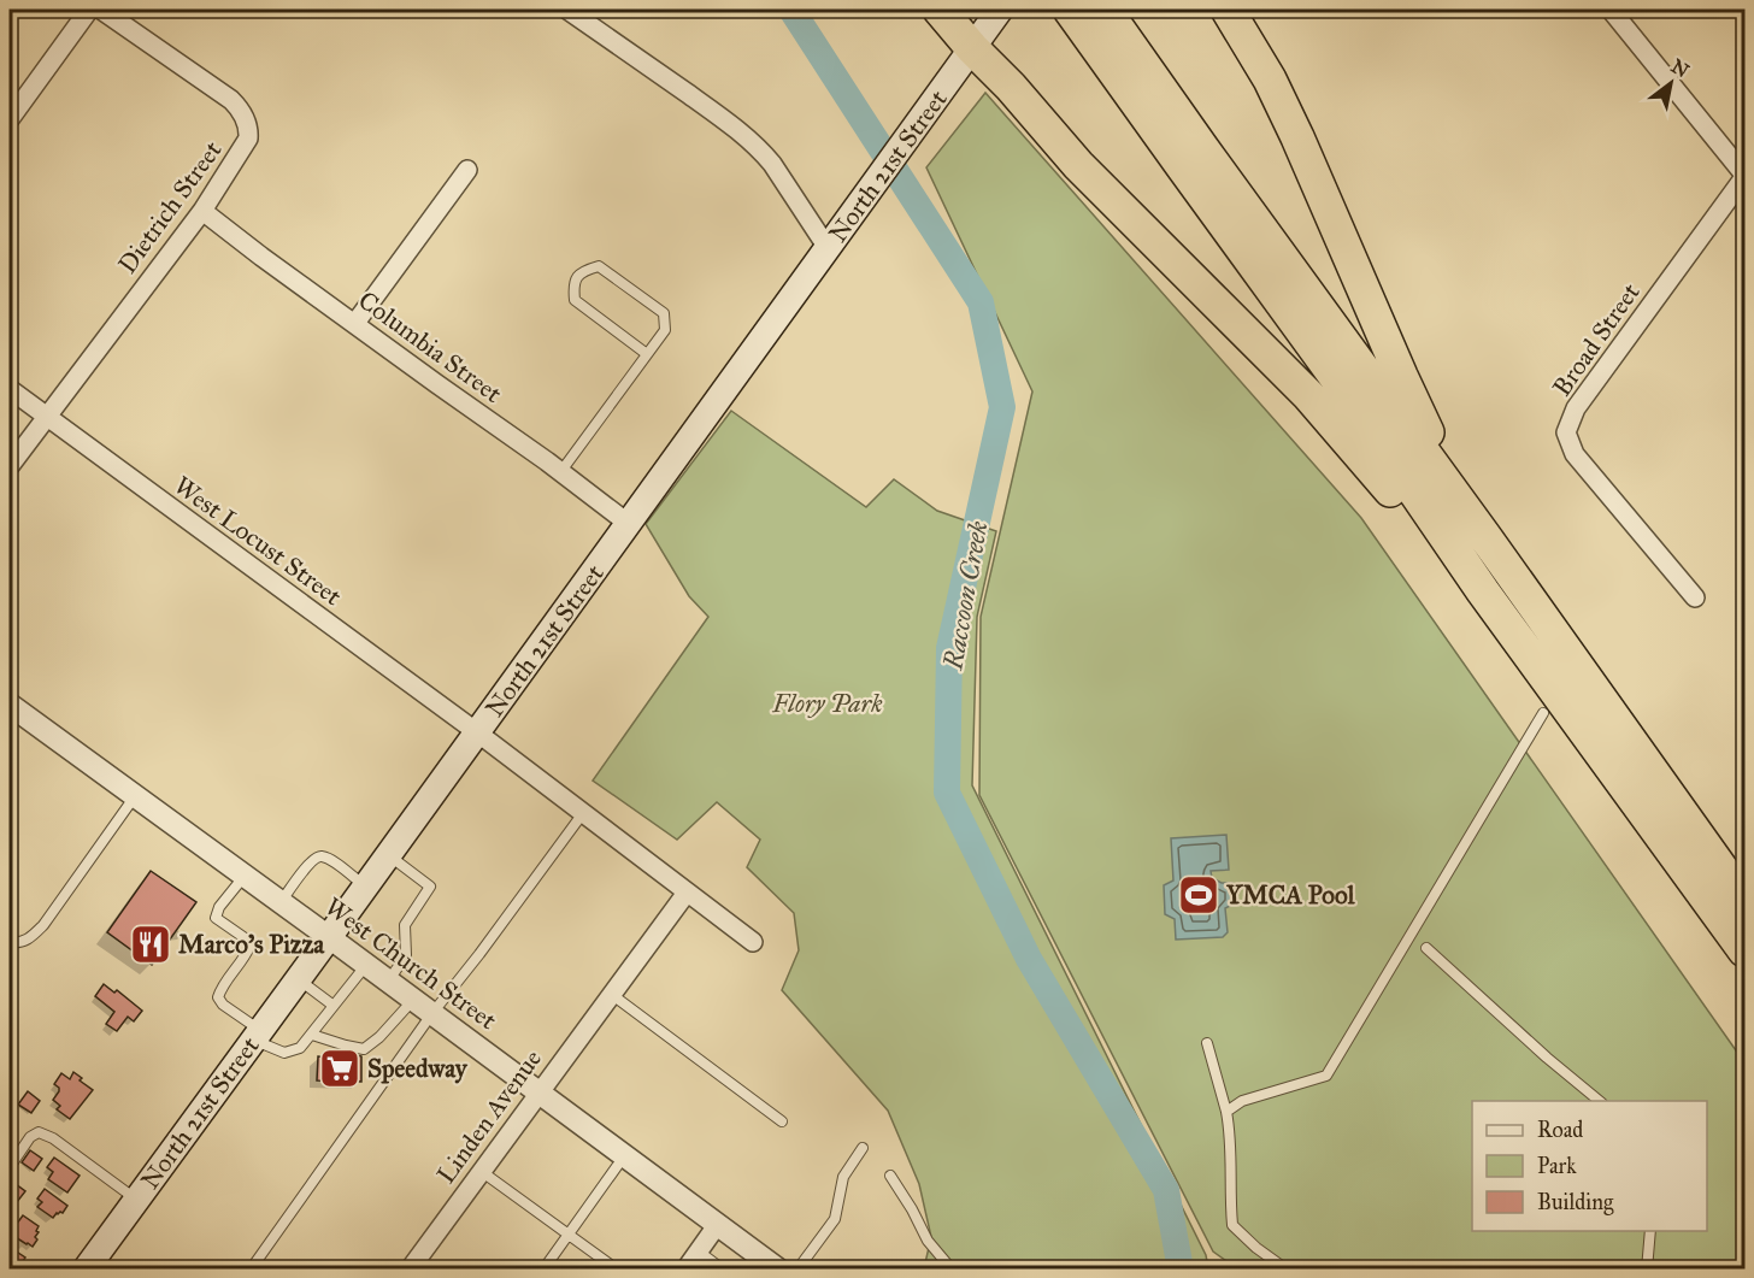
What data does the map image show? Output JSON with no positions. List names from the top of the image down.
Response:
{
  "streets": {
    "main road": ["North 21st Street"],
    "street": [
      "Dietrich Street",
      "Broad Street",
      "Columbia Street",
      "West Locust Street",
      "West Church Street",
      "Linden Avenue"
    ]
  },
  "crossings": [
    ["North 21st Street", "Columbia Street"],
    ["North 21st Street", "West Locust Street"],
    ["North 21st Street", "West Church Street"],
    ["Dietrich Street", "Columbia Street"],
    ["Dietrich Street", "West Locust Street"],
    ["West Locust Street", "Linden Avenue"],
    ["West Church Street", "Linden Avenue"]
  ],
  "water": ["Raccoon Creek"],
  "parks": ["Flory Park"],
  "places": {
    "sports": ["YMCA Pool"],
    "restaurant": ["Marco's Pizza"],
    "supermarket": ["Speedway"]
  },
  "legend": ["Road", "Park", "Building"],
  "north": "top right"
}
